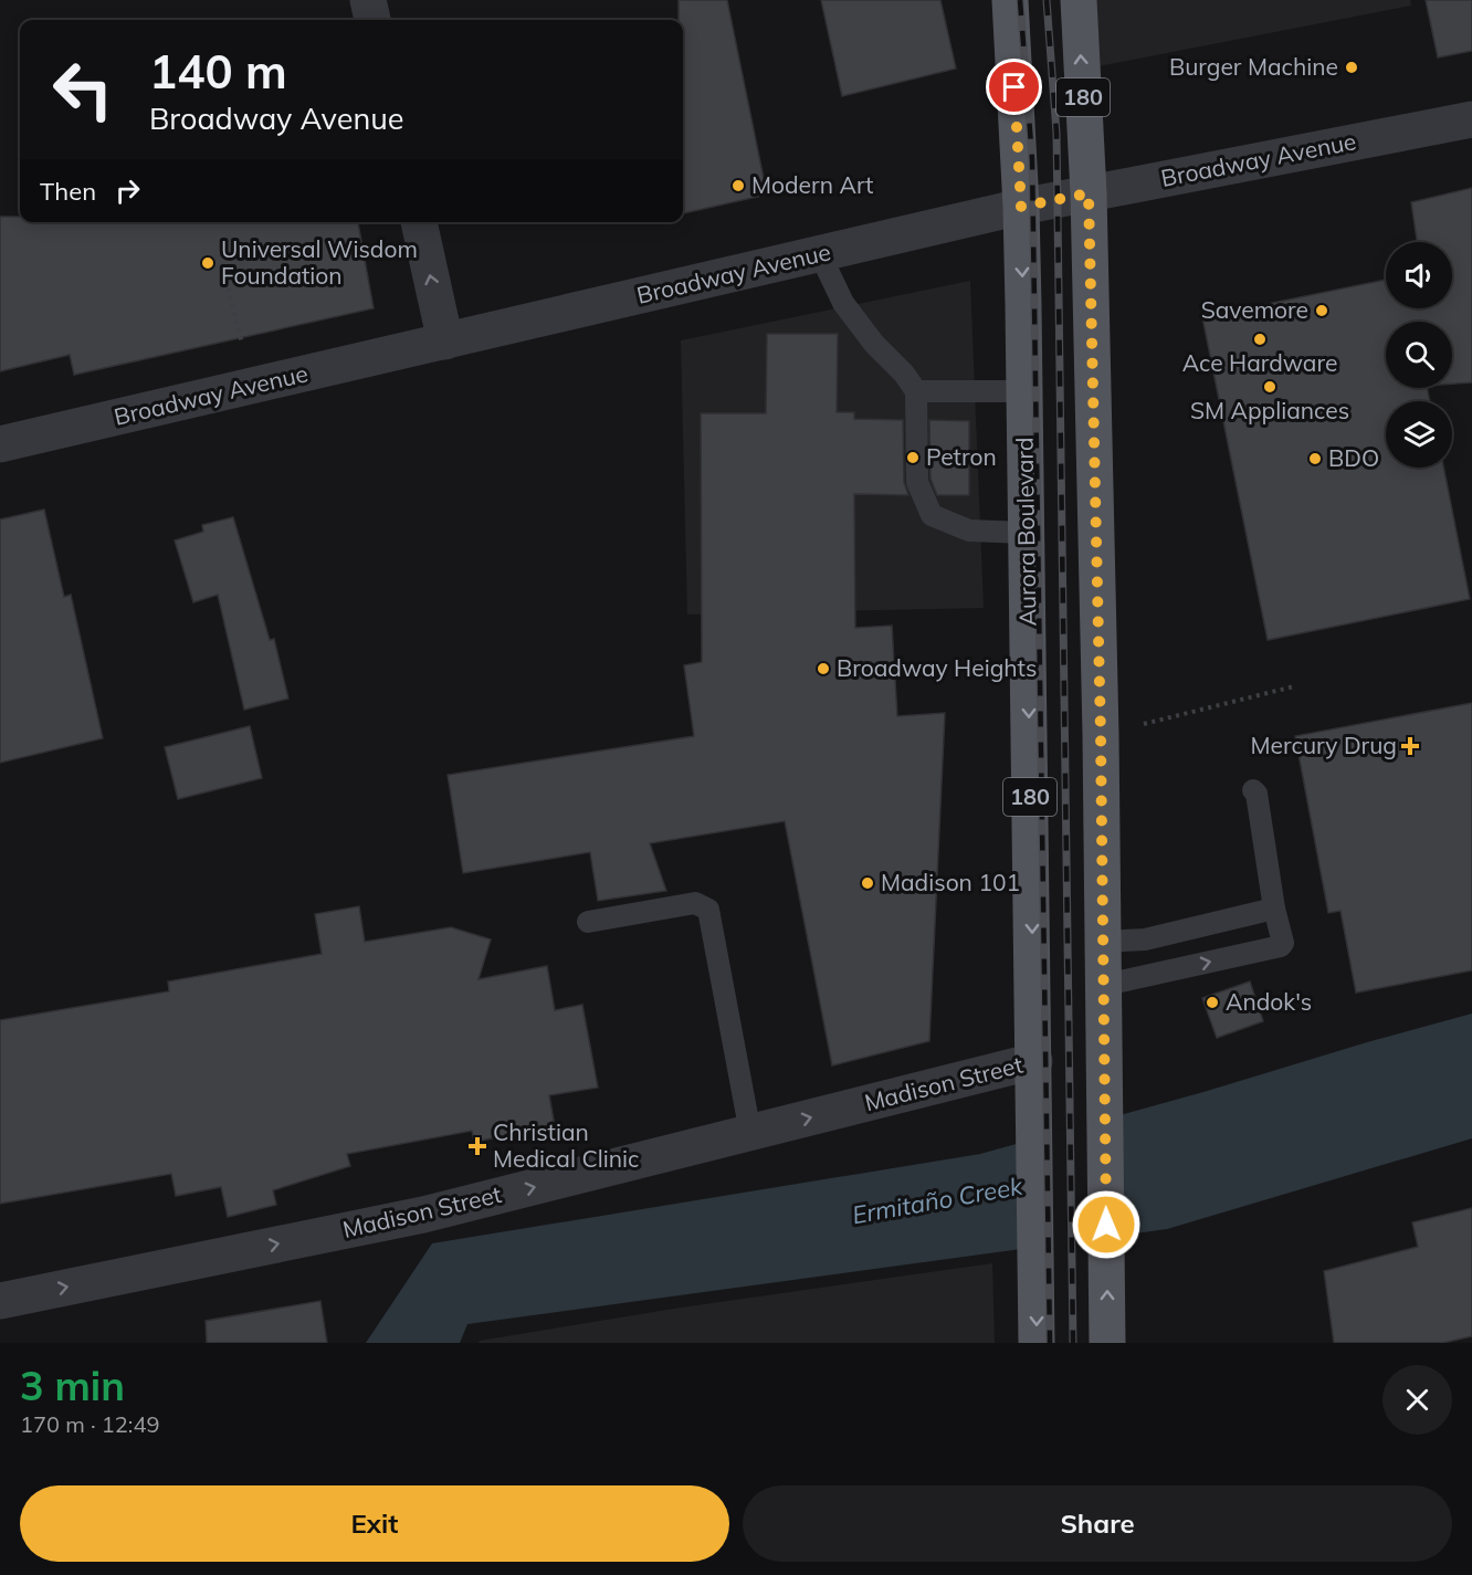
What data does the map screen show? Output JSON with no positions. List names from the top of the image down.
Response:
{
  "streets": {
    "main road": ["180", "Aurora Boulevard"],
    "street": ["Broadway Avenue", "Madison Street"]
  },
  "crossings": [
    ["180", "Broadway Avenue"],
    ["Broadway Avenue", "Aurora Boulevard"],
    ["Aurora Boulevard", "Madison Street"]
  ],
  "one_way": ["Madison Street"],
  "water": ["Ermitaño Creek"],
  "places": {
    "other": [
      "Burger Machine",
      "Modern Art",
      "Universal Wisdom Foundation",
      "Savemore",
      "Ace Hardware",
      "SM Appliances",
      "Petron",
      "BDO",
      "Broadway Heights",
      "Madison 101",
      "Andok's"
    ],
    "health": ["Mercury Drug", "Christian Medical Clinic"]
  },
  "page": {
    "turn": ["140 m", "Broadway Avenue"],
    "then": "Then",
    "heading": ["3 min", "170 m · 12:49"],
    "buttons": ["Exit", "Share"]
  }
}
